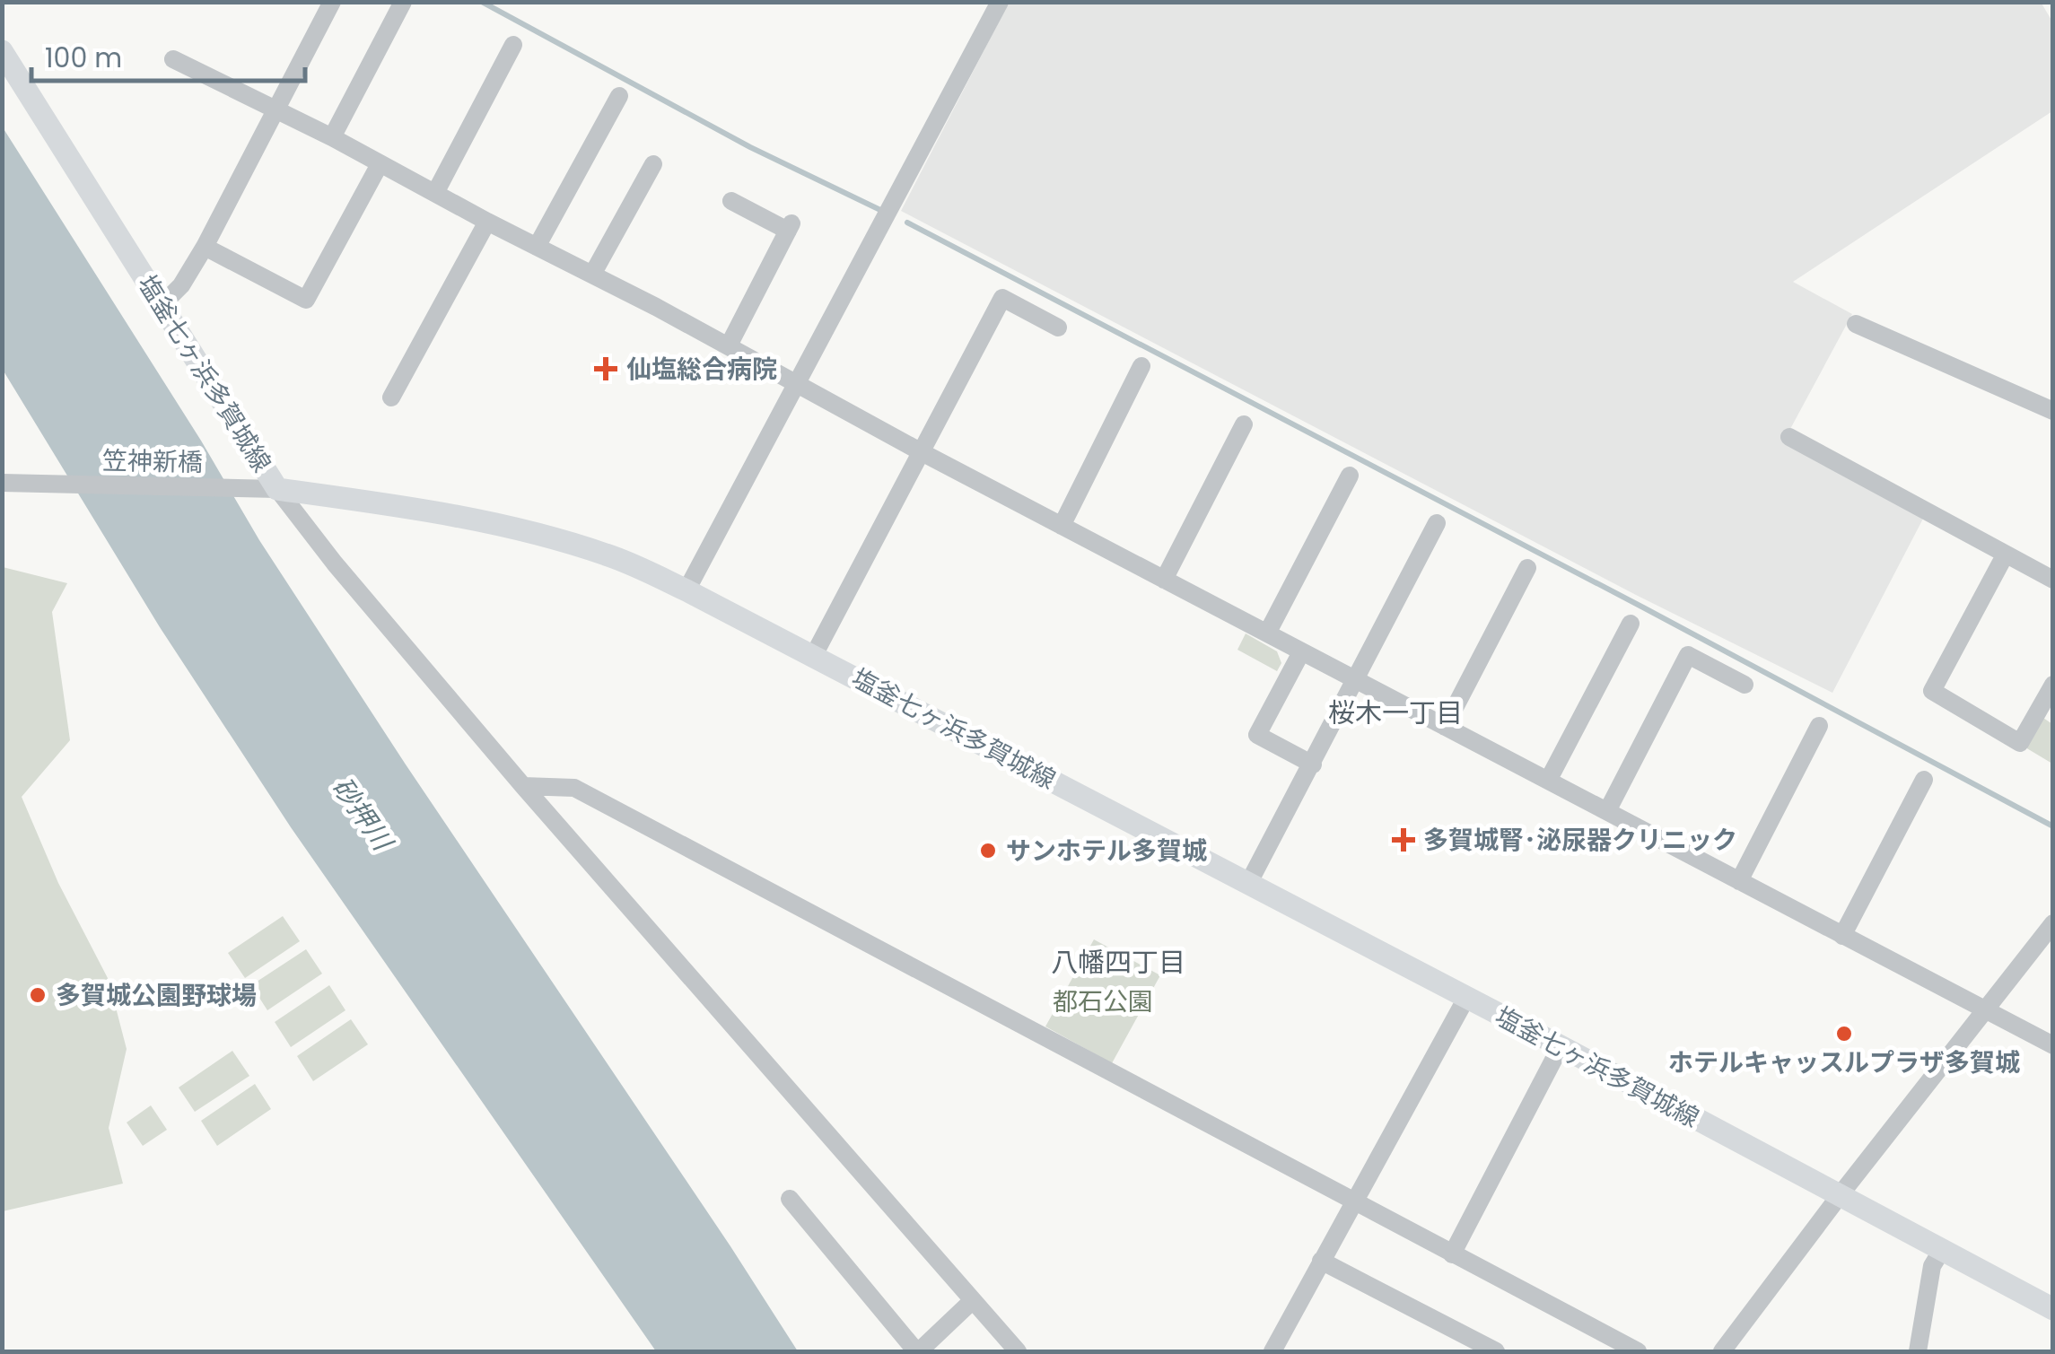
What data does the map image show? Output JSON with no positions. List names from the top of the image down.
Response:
{
  "streets": {
    "main road": ["塩釜七ヶ浜多賀城線"],
    "street": ["笠神新橋"]
  },
  "crossings": [
    ["塩釜七ヶ浜多賀城線", "笠神新橋"]
  ],
  "districts": ["桜木一丁目", "八幡四丁目"],
  "water": ["砂押川"],
  "parks": ["都石公園"],
  "places": {
    "health": ["仙塩総合病院", "多賀城腎･泌尿器クリニック"],
    "other": ["サンホテル多賀城", "多賀城公園野球場", "ホテルキャッスルプラザ多賀城"]
  },
  "scale_bar": "100 m"
}
